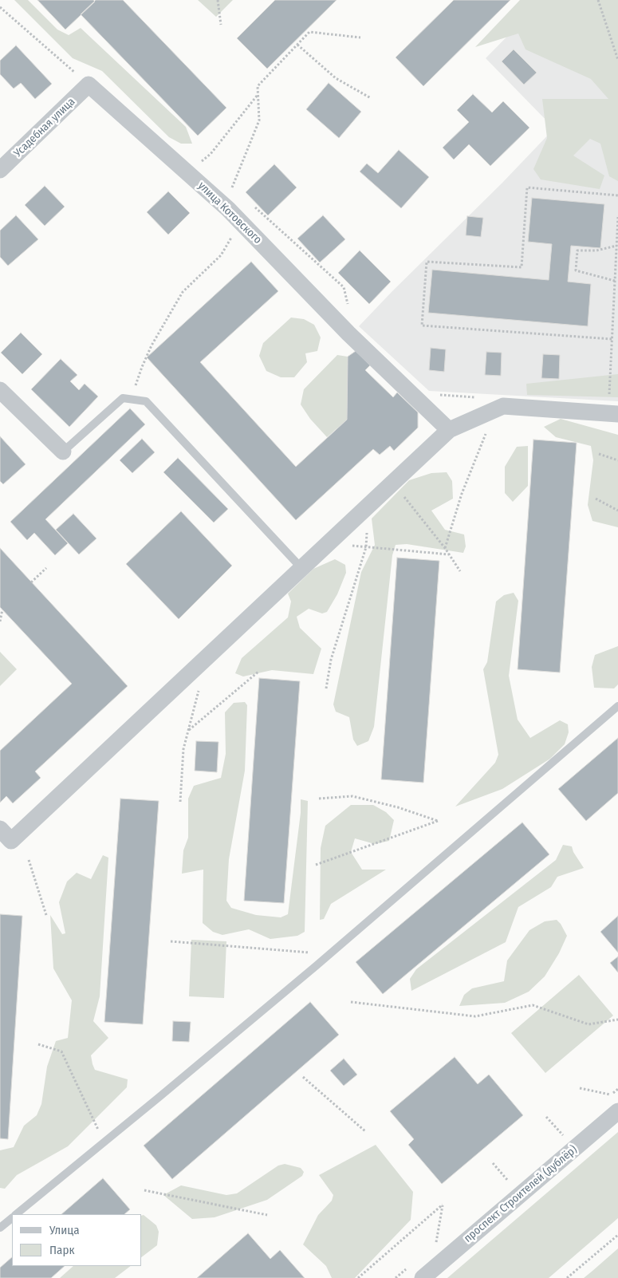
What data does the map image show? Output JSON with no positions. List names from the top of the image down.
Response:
{
  "streets": {
    "street": ["Усадебная улица", "улица Котовского", "проспект Строителей (дублёр)"]
  },
  "crossings": [
    ["Усадебная улица", "улица Котовского"]
  ],
  "legend": ["Улица", "Парк"]
}
